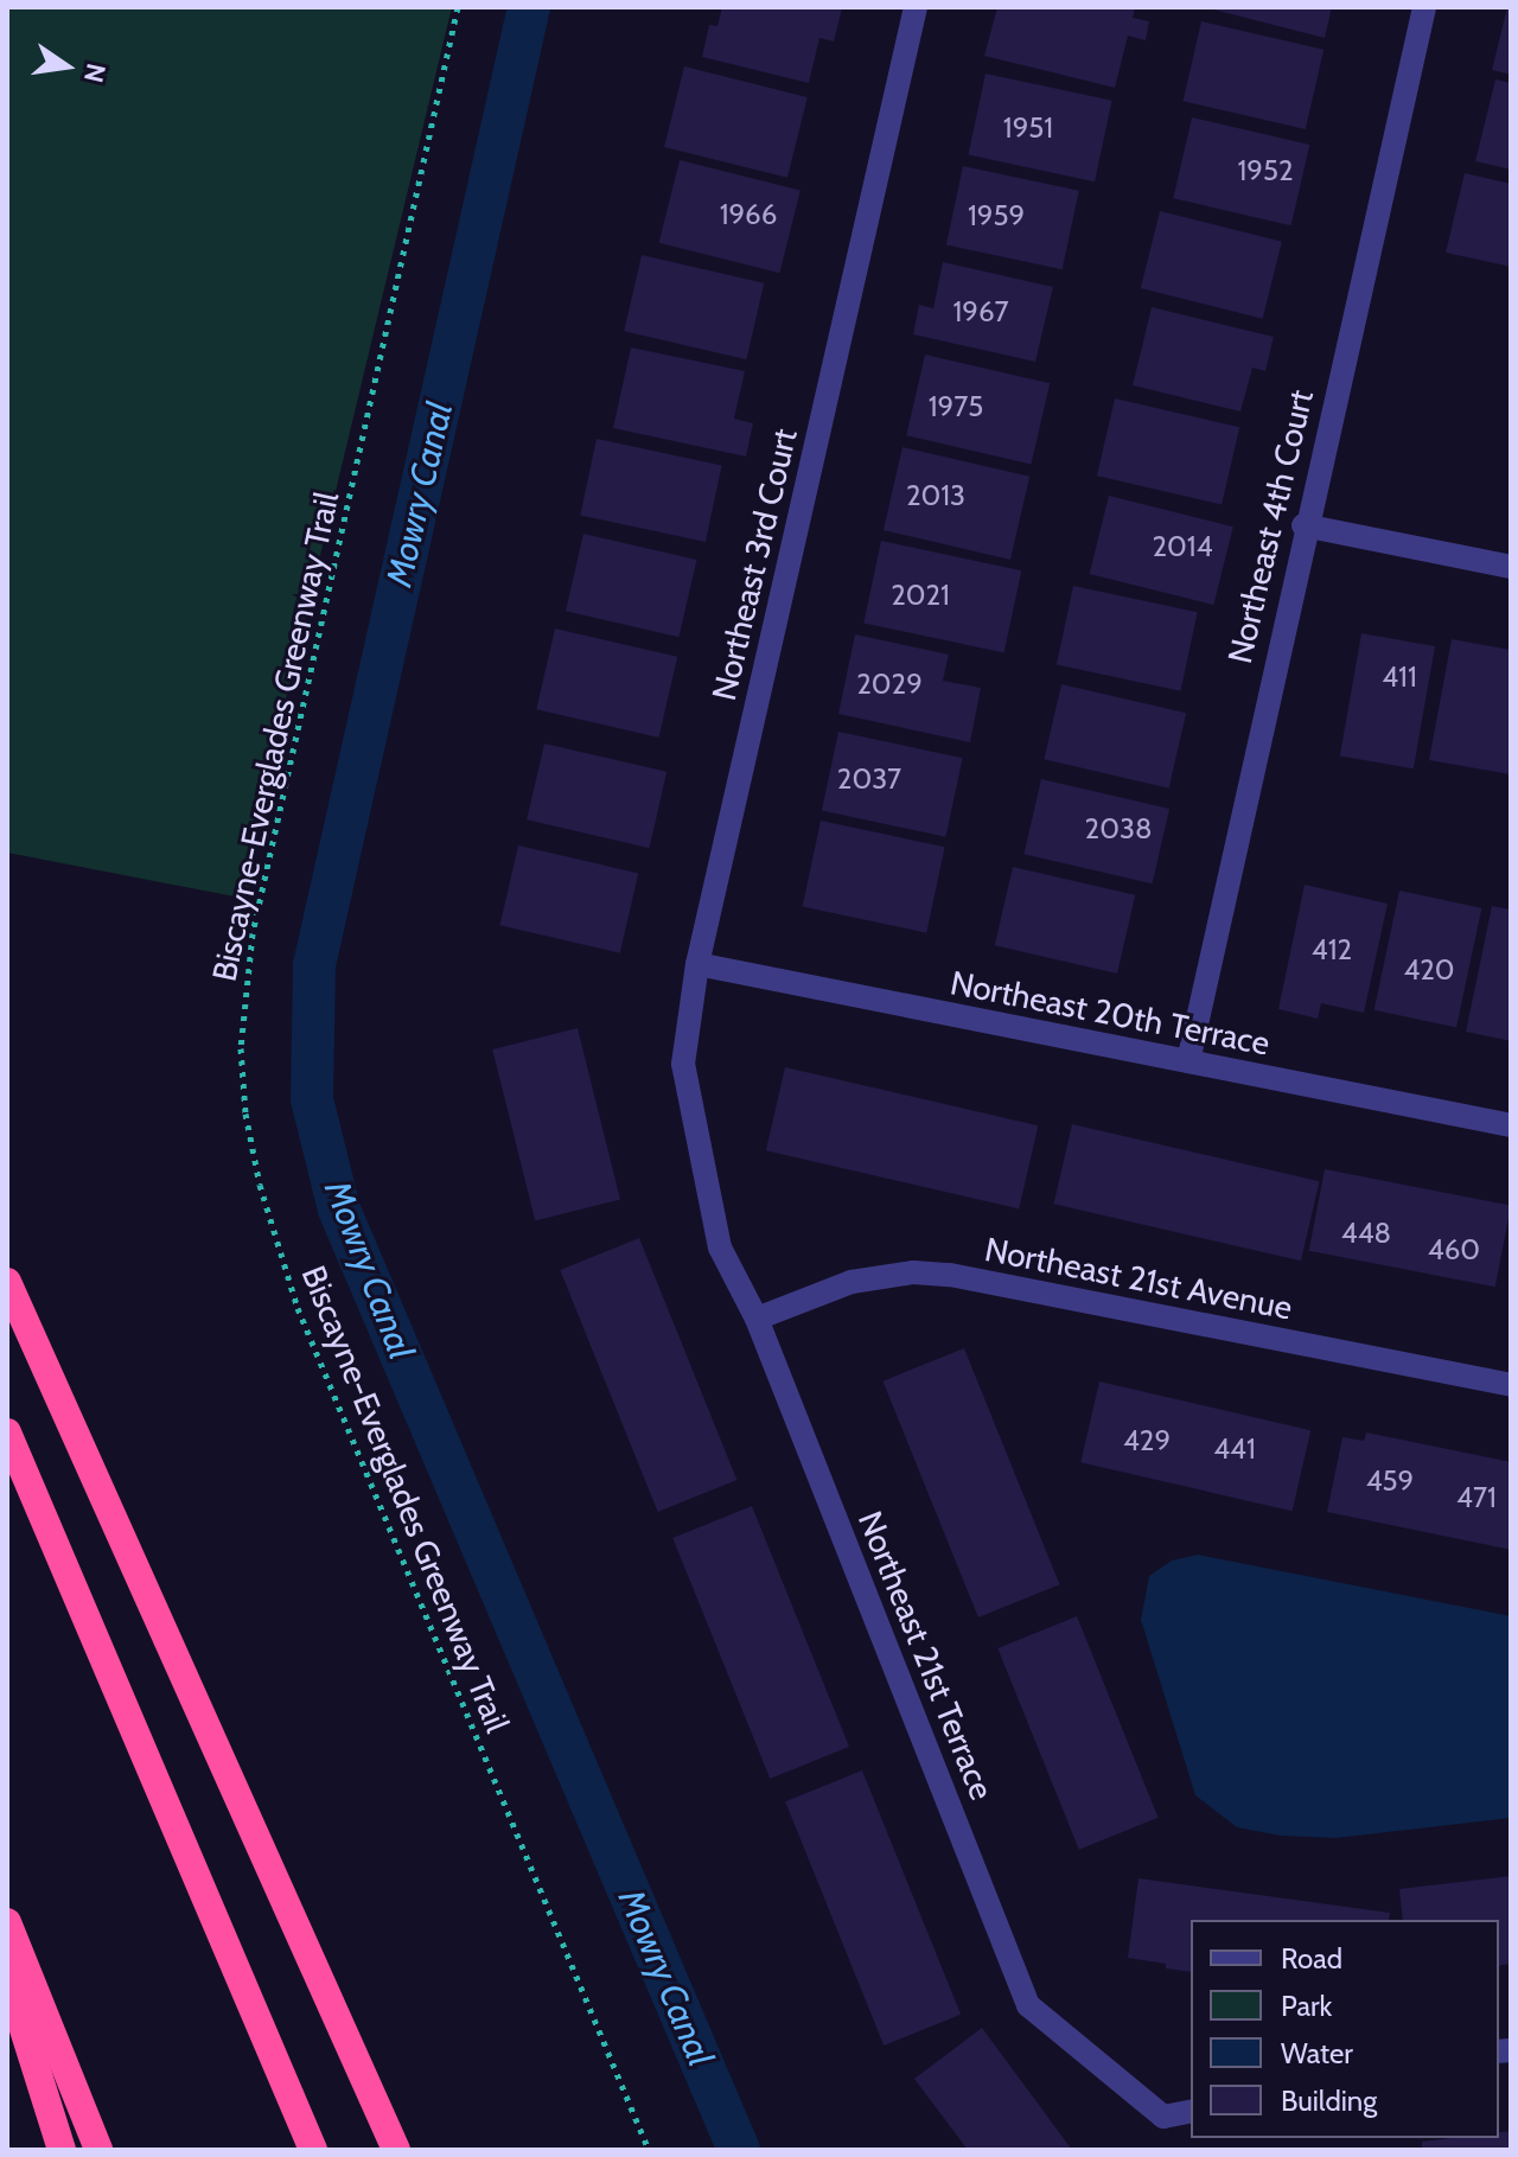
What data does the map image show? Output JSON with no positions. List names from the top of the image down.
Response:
{
  "streets": {
    "street": [
      "Northeast 4th Court",
      "Northeast 3rd Court",
      "Northeast 20th Terrace",
      "Northeast 21st Avenue",
      "Northeast 21st Terrace"
    ],
    "path": ["Biscayne-Everglades Greenway Trail"]
  },
  "crossings": [
    ["Northeast 4th Court", "Northeast 20th Terrace"],
    ["Northeast 3rd Court", "Northeast 20th Terrace"],
    ["Northeast 3rd Court", "Northeast 21st Terrace"],
    ["Northeast 21st Avenue", "Northeast 21st Terrace"]
  ],
  "water": ["Mowry Canal"],
  "house_numbers": [
    "1951",
    "1952",
    "1966",
    "1959",
    "1967",
    "1975",
    "2013",
    "2014",
    "2021",
    "411",
    "2029",
    "2037",
    "2038",
    "412",
    "420",
    "448",
    "460",
    "429",
    "441",
    "459",
    "471"
  ],
  "legend": [
    "Road",
    "Park",
    "Water",
    "Building"
  ],
  "north": "right"
}
